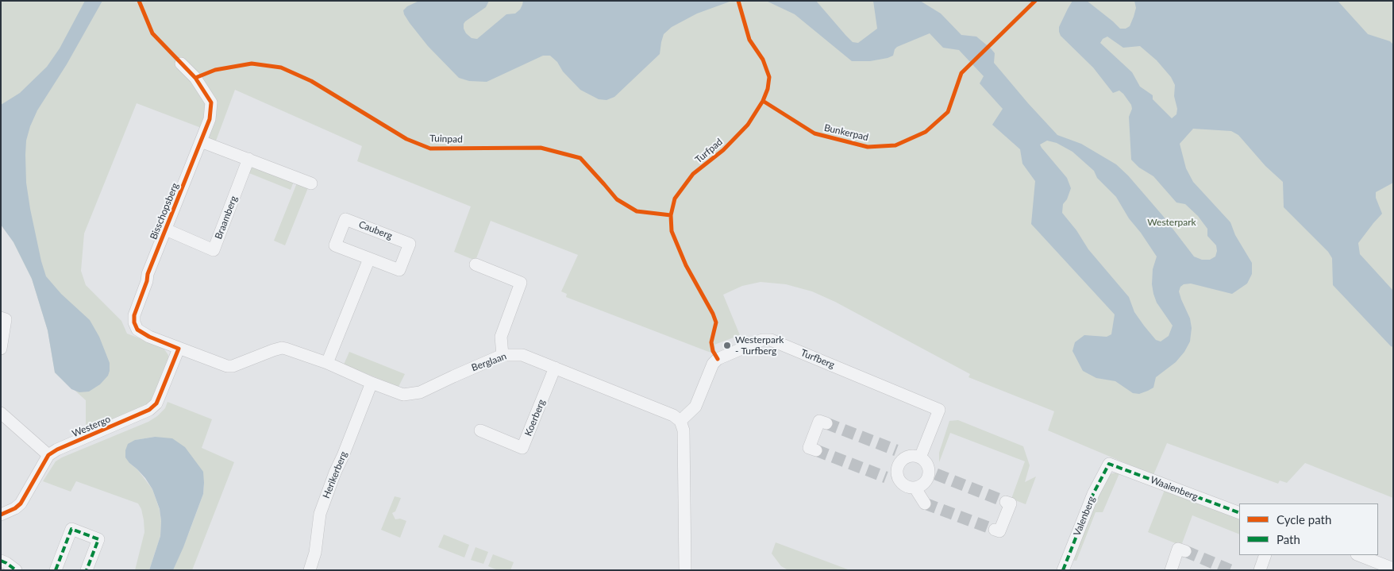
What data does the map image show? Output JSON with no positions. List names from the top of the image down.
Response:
{
  "streets": {
    "street": [
      "Bisschopsberg",
      "Braamberg",
      "Cauberg",
      "Turfberg",
      "Berglaan",
      "Koerberg",
      "Westergo",
      "Herikerberg",
      "Waaienberg",
      "Valenberg"
    ],
    "cycle path": ["Bunkerpad", "Tuinpad", "Turfpad"]
  },
  "crossings": [
    ["Bisschopsberg", "Braamberg"],
    ["Bisschopsberg", "Berglaan"],
    ["Bisschopsberg", "Westergo"],
    ["Turfberg", "Berglaan"],
    ["Berglaan", "Koerberg"],
    ["Berglaan", "Westergo"],
    ["Berglaan", "Herikerberg"],
    ["Waaienberg", "Valenberg"]
  ],
  "parks": ["Westerpark"],
  "places": ["Westerpark - Turfberg"],
  "legend": ["Cycle path", "Path"]
}
